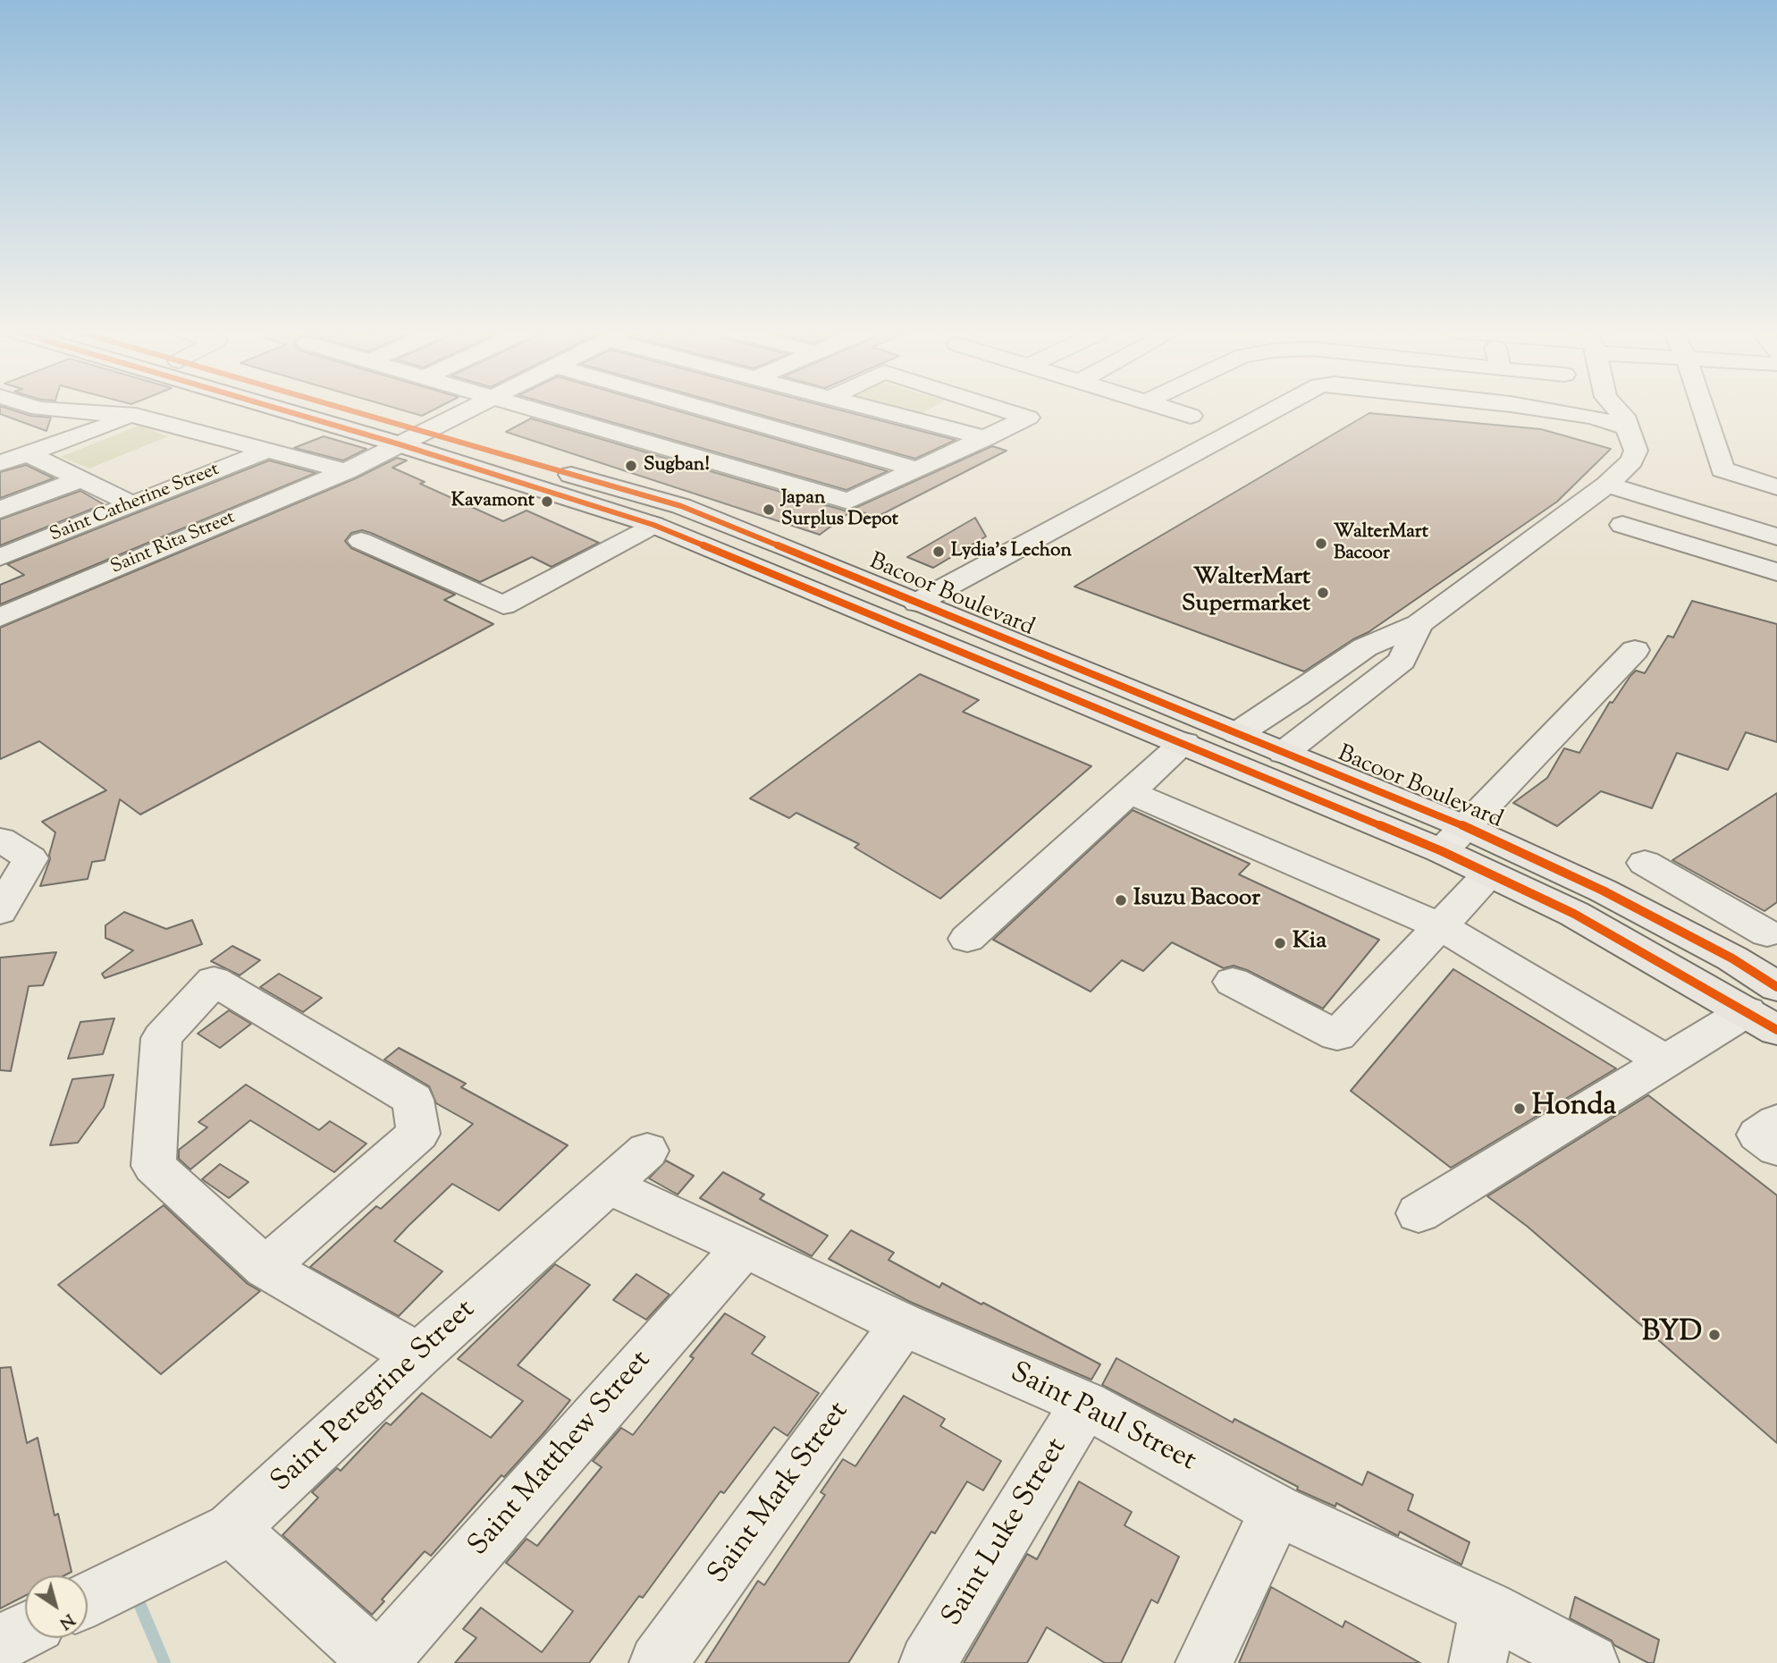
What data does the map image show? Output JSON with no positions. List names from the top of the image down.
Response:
{
  "streets": {
    "main road": ["Bacoor Boulevard"],
    "street": [
      "Saint Catherine Street",
      "Saint Rita Street",
      "Saint Peregrine Street",
      "Saint Paul Street",
      "Saint Matthew Street",
      "Saint Mark Street",
      "Saint Luke Street"
    ]
  },
  "crossings": [
    ["Saint Rita Street", "Bacoor Boulevard"],
    ["Saint Peregrine Street", "Saint Paul Street"],
    ["Saint Paul Street", "Saint Matthew Street"],
    ["Saint Paul Street", "Saint Mark Street"],
    ["Saint Paul Street", "Saint Luke Street"]
  ],
  "places": [
    "Sugban!",
    "Kavamont",
    "Japan Surplus Depot",
    "WalterMart Bacoor",
    "Lydia's Lechon",
    "WalterMart Supermarket",
    "Isuzu Bacoor",
    "Kia",
    "Honda",
    "BYD"
  ],
  "north": "bottom right"
}
